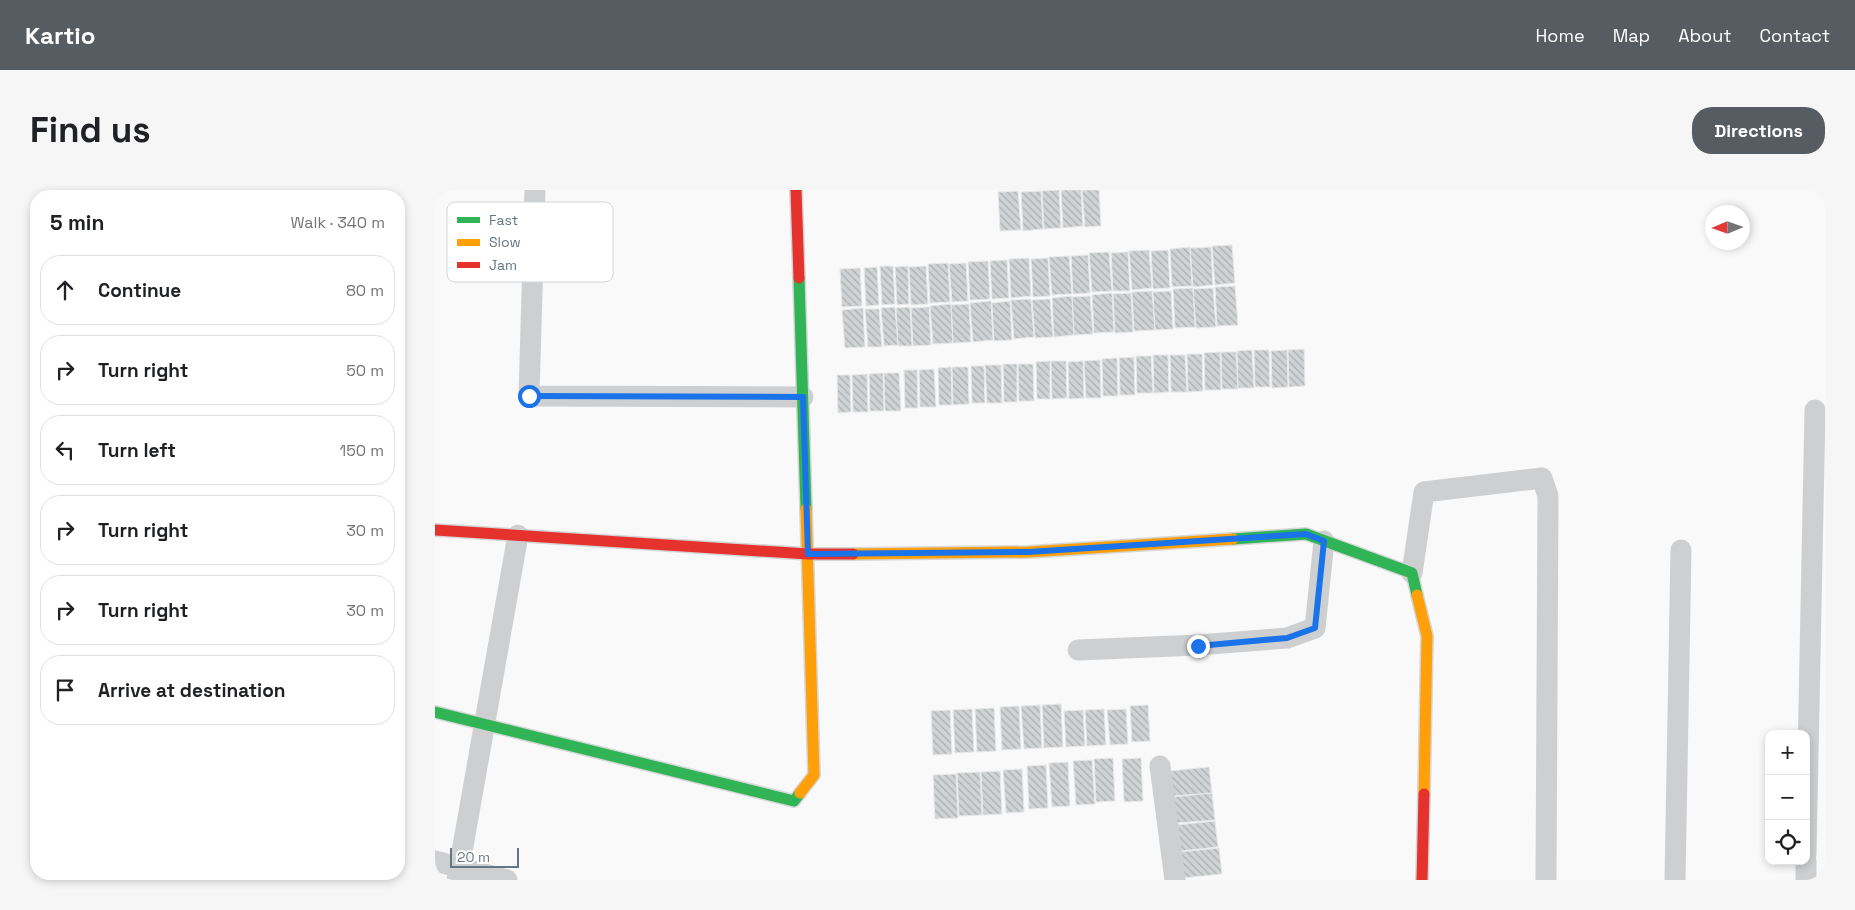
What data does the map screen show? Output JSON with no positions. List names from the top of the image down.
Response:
{
  "legend": ["Fast", "Slow", "Jam"],
  "scale_bar": "20 m",
  "north": "left",
  "page": {
    "header": "Kartio",
    "nav": [
      "Home",
      "Map",
      "About",
      "Contact"
    ],
    "buttons": "Directions",
    "title": "Find us",
    "heading": ["5 min", "Walk · 340 m"],
    "list": [
      ["Continue", "80 m"],
      ["Turn right", "50 m"],
      ["Turn left", "150 m"],
      ["Turn right", "30 m"],
      ["Turn right", "30 m"],
      "Arrive at destination"
    ],
    "map_buttons": ["+", "−"],
    "scale": "20 m"
  }
}
